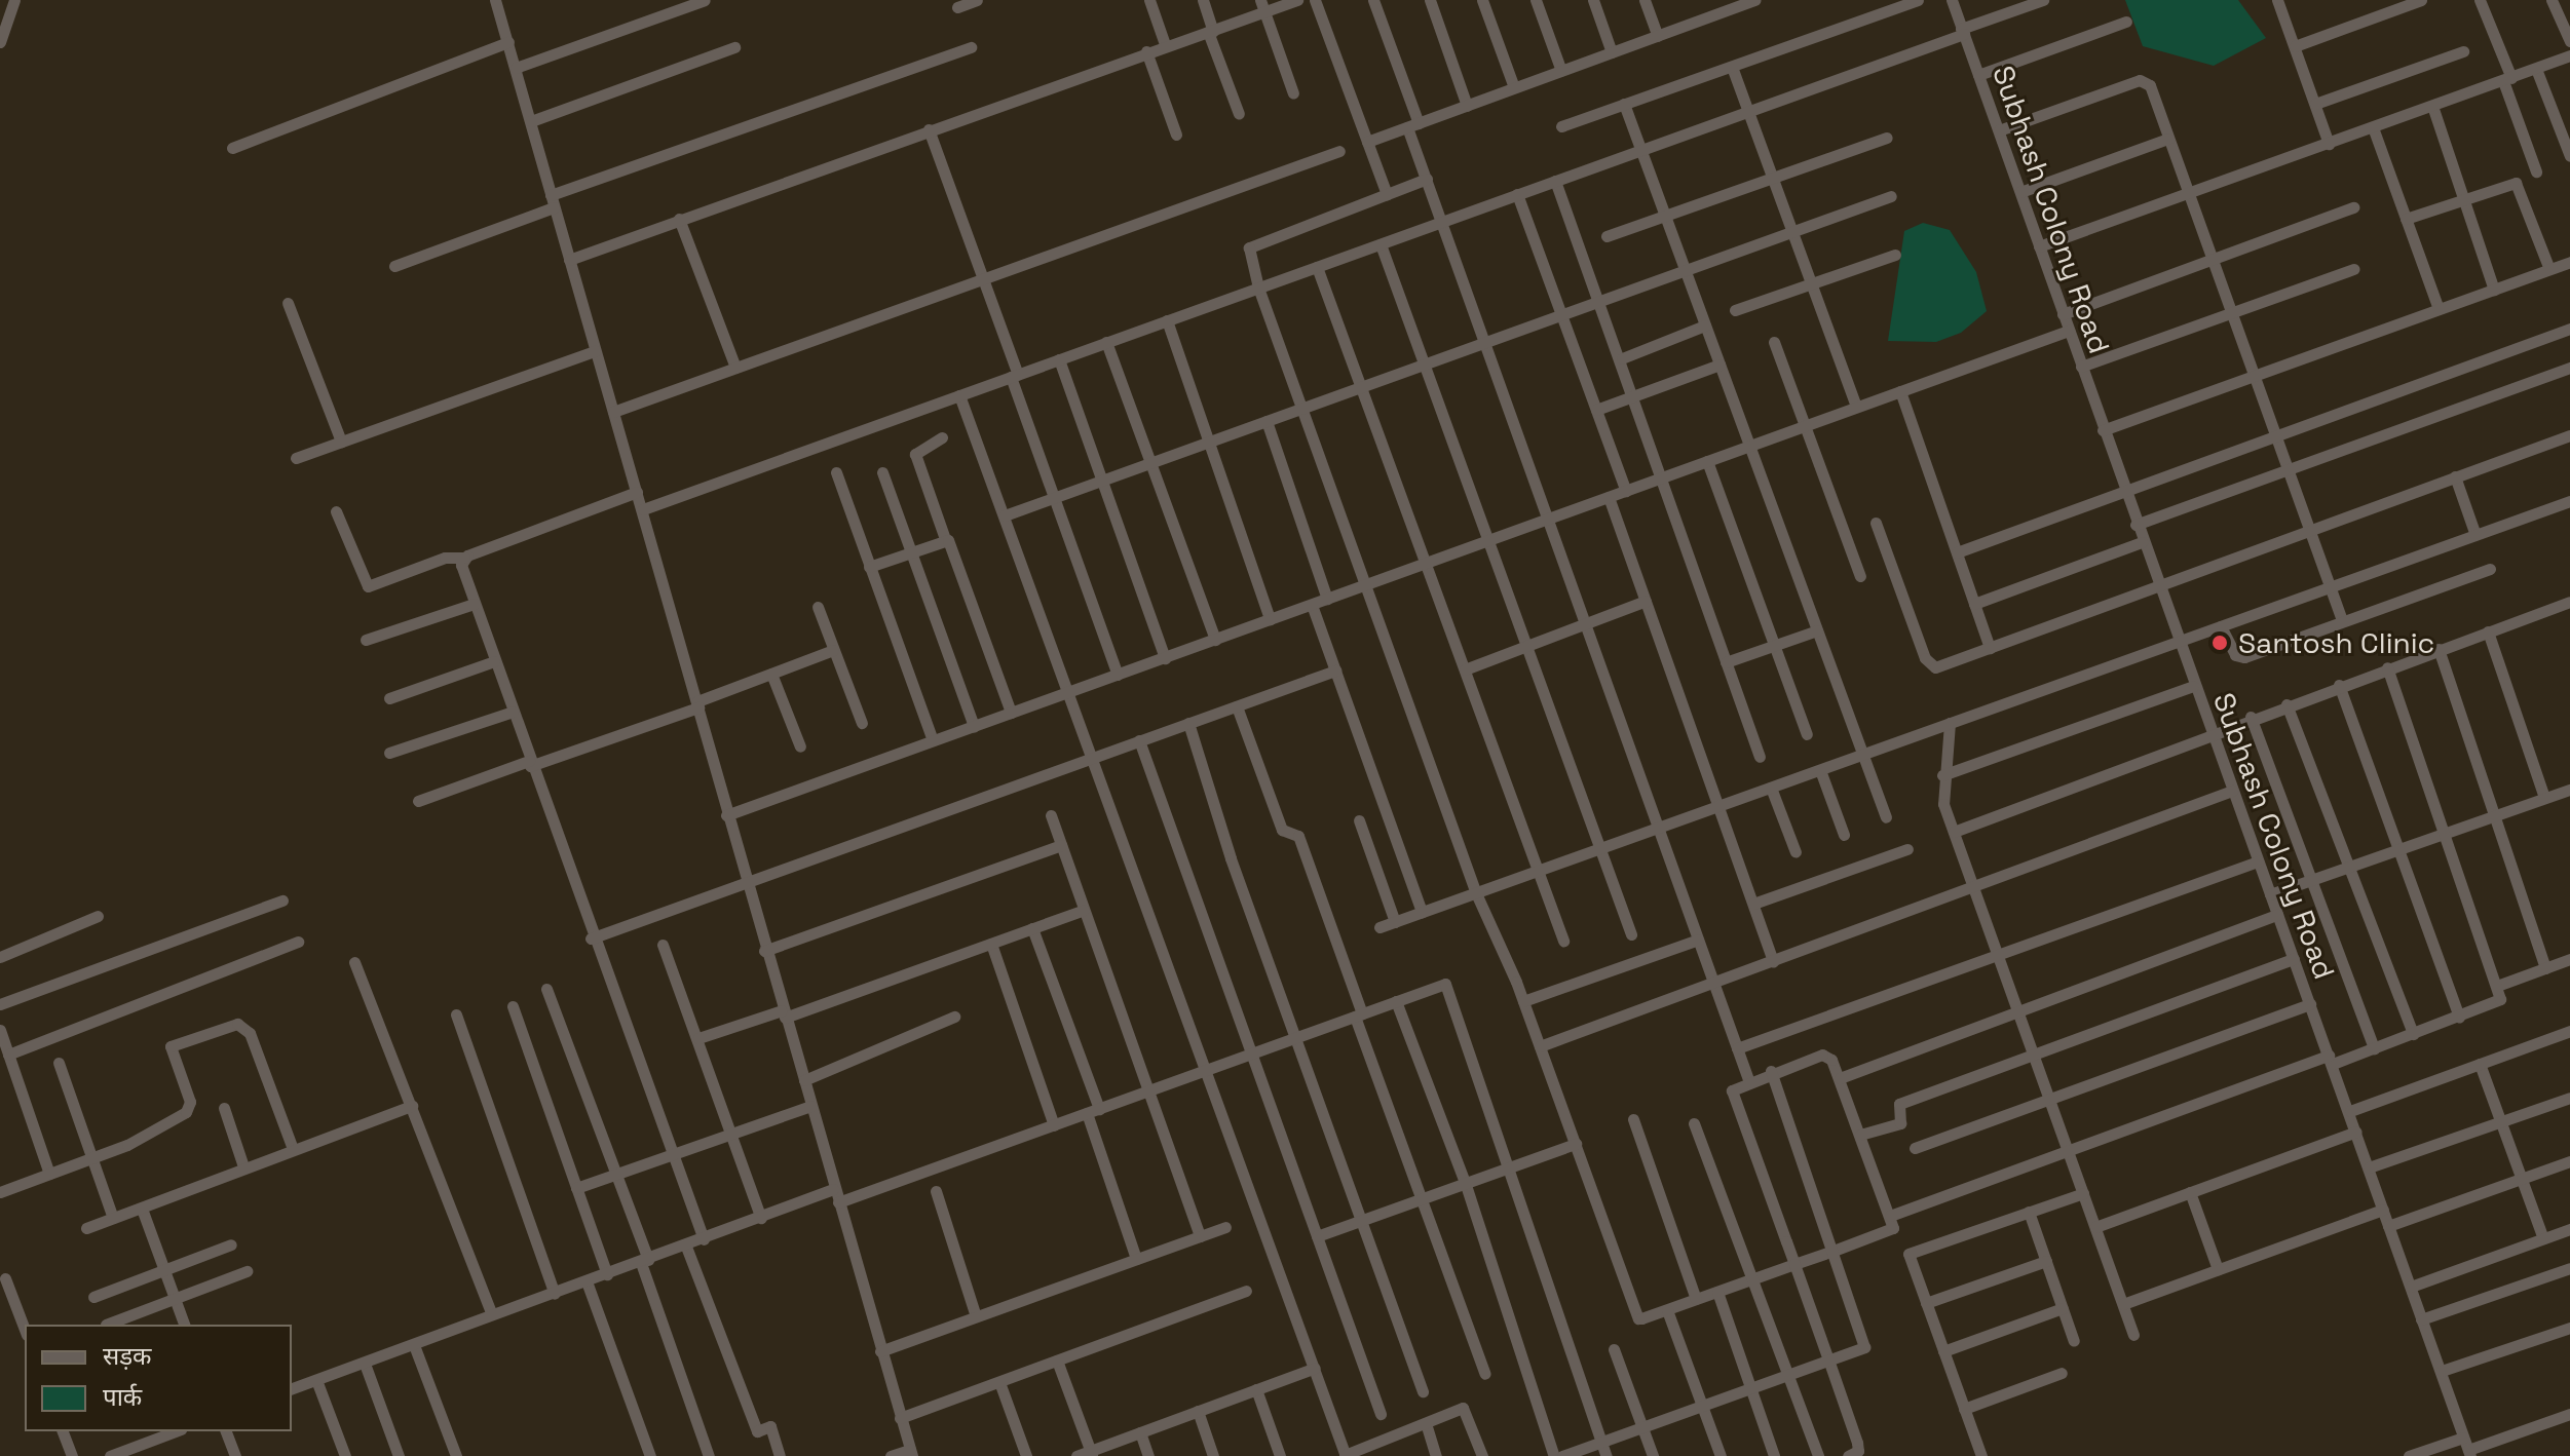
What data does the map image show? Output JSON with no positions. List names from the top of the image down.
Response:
{
  "streets": {
    "street": ["Subhash Colony Road"]
  },
  "places": ["Santosh Clinic"],
  "legend": ["सड़क", "पार्क"]
}
